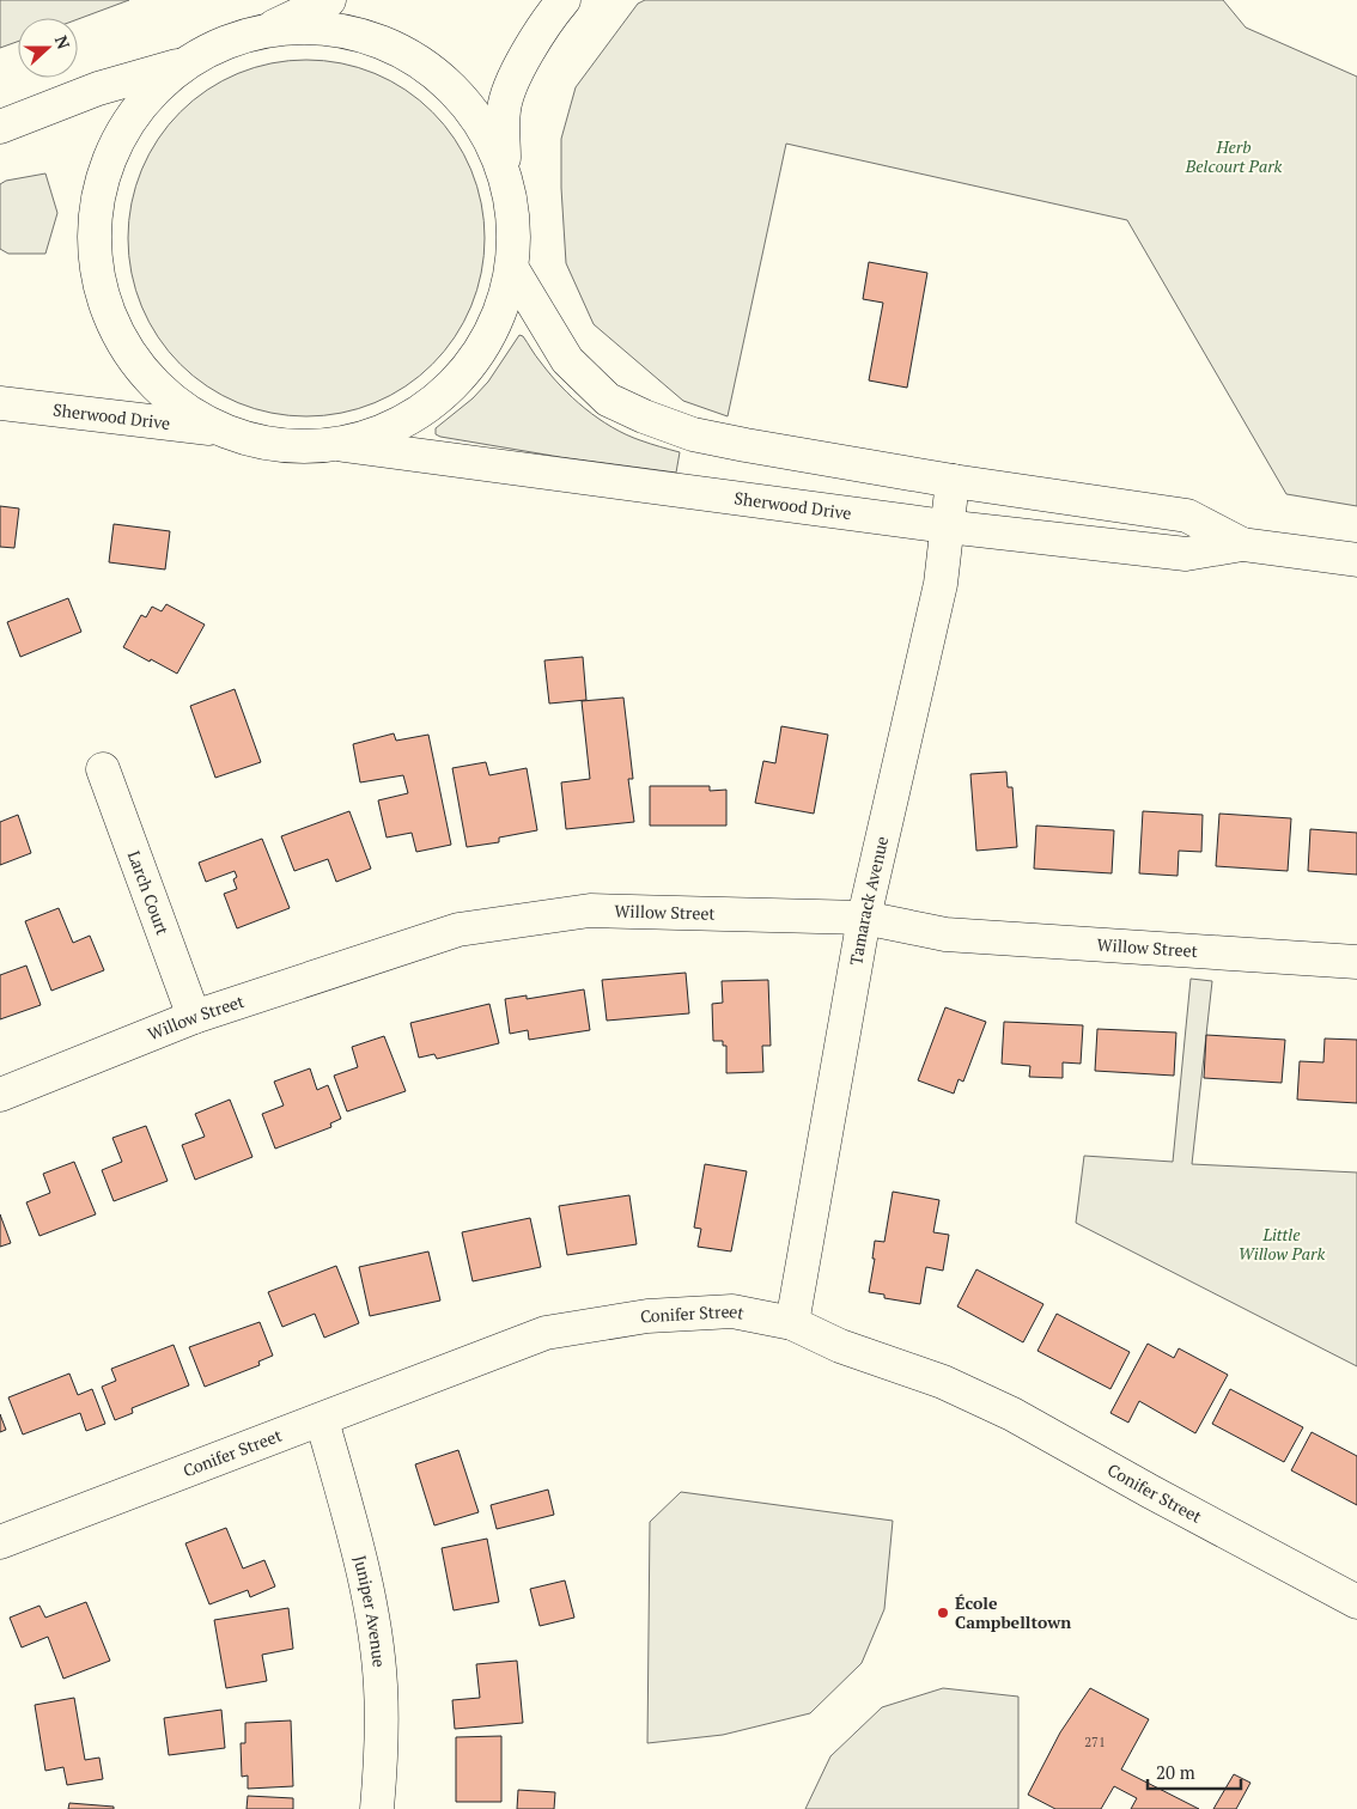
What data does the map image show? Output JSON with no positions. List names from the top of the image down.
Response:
{
  "streets": {
    "street": [
      "Sherwood Drive",
      "Larch Court",
      "Tamarack Avenue",
      "Willow Street",
      "Conifer Street",
      "Juniper Avenue"
    ]
  },
  "crossings": [
    ["Sherwood Drive", "Tamarack Avenue"],
    ["Larch Court", "Willow Street"],
    ["Tamarack Avenue", "Willow Street"],
    ["Tamarack Avenue", "Conifer Street"],
    ["Conifer Street", "Juniper Avenue"]
  ],
  "parks": ["Herb Belcourt Park", "Little Willow Park"],
  "places": ["École Campbelltown"],
  "house_numbers": ["271"],
  "scale_bar": "20 m",
  "north": "right"
}
